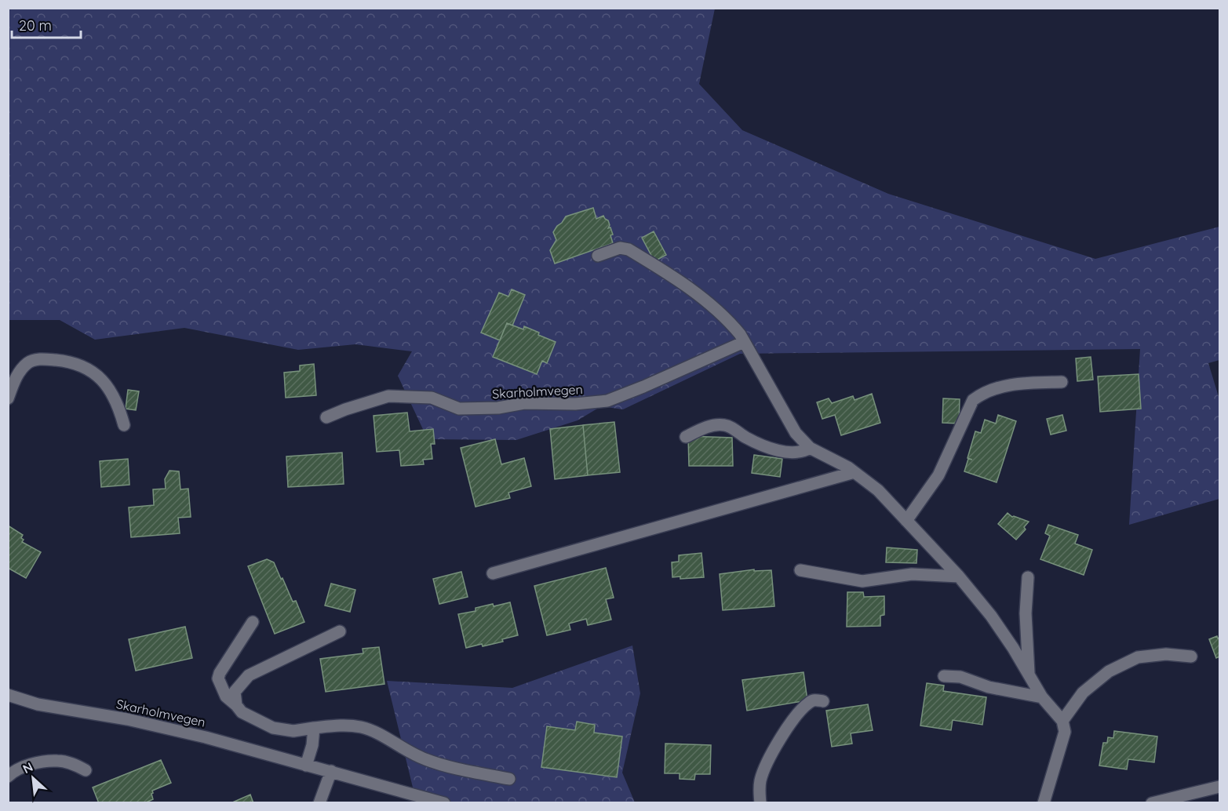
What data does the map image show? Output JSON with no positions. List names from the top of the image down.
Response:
{
  "streets": {
    "street": ["Skarholmvegen"]
  },
  "scale_bar": "20 m",
  "north": "top left"
}
